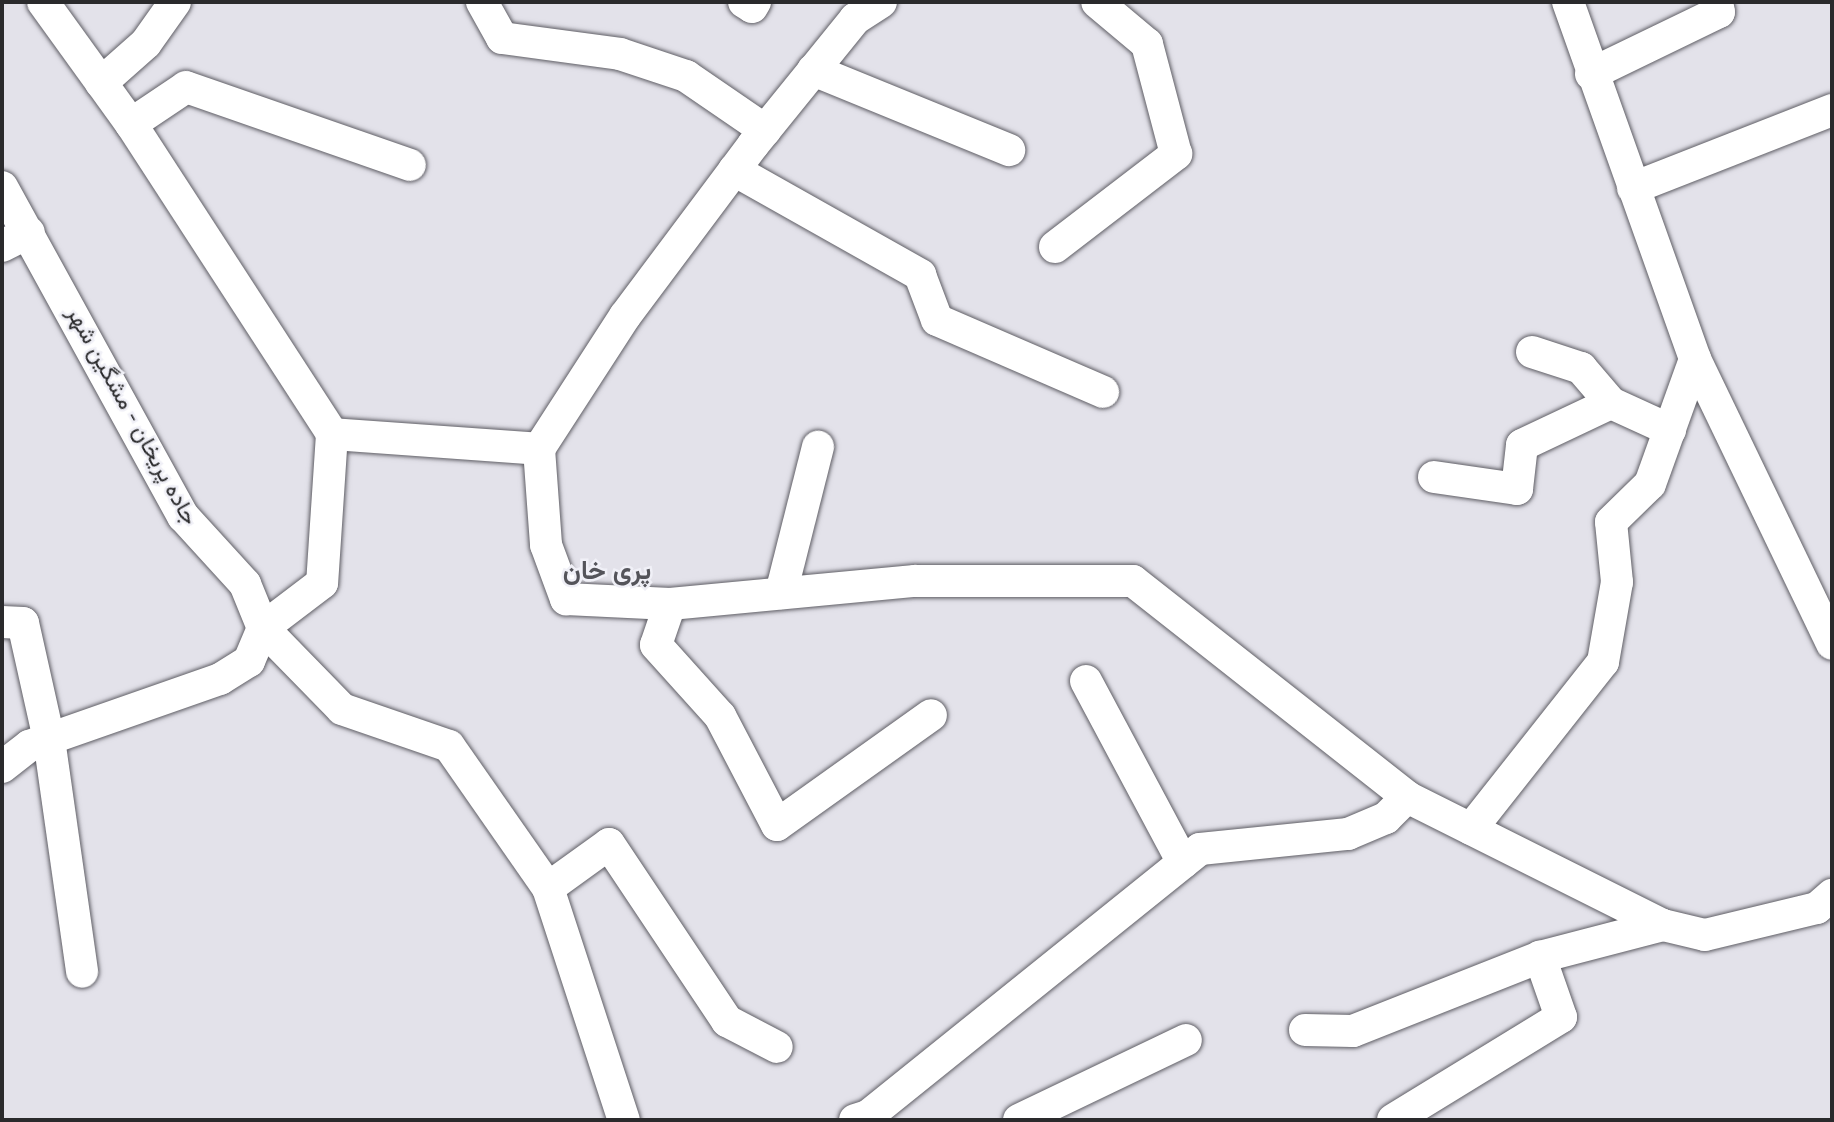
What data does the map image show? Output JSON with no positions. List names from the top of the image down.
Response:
{
  "streets": {
    "street": ["جاده پریخان - مشگین شهر"]
  },
  "districts": ["پری خان"]
}
